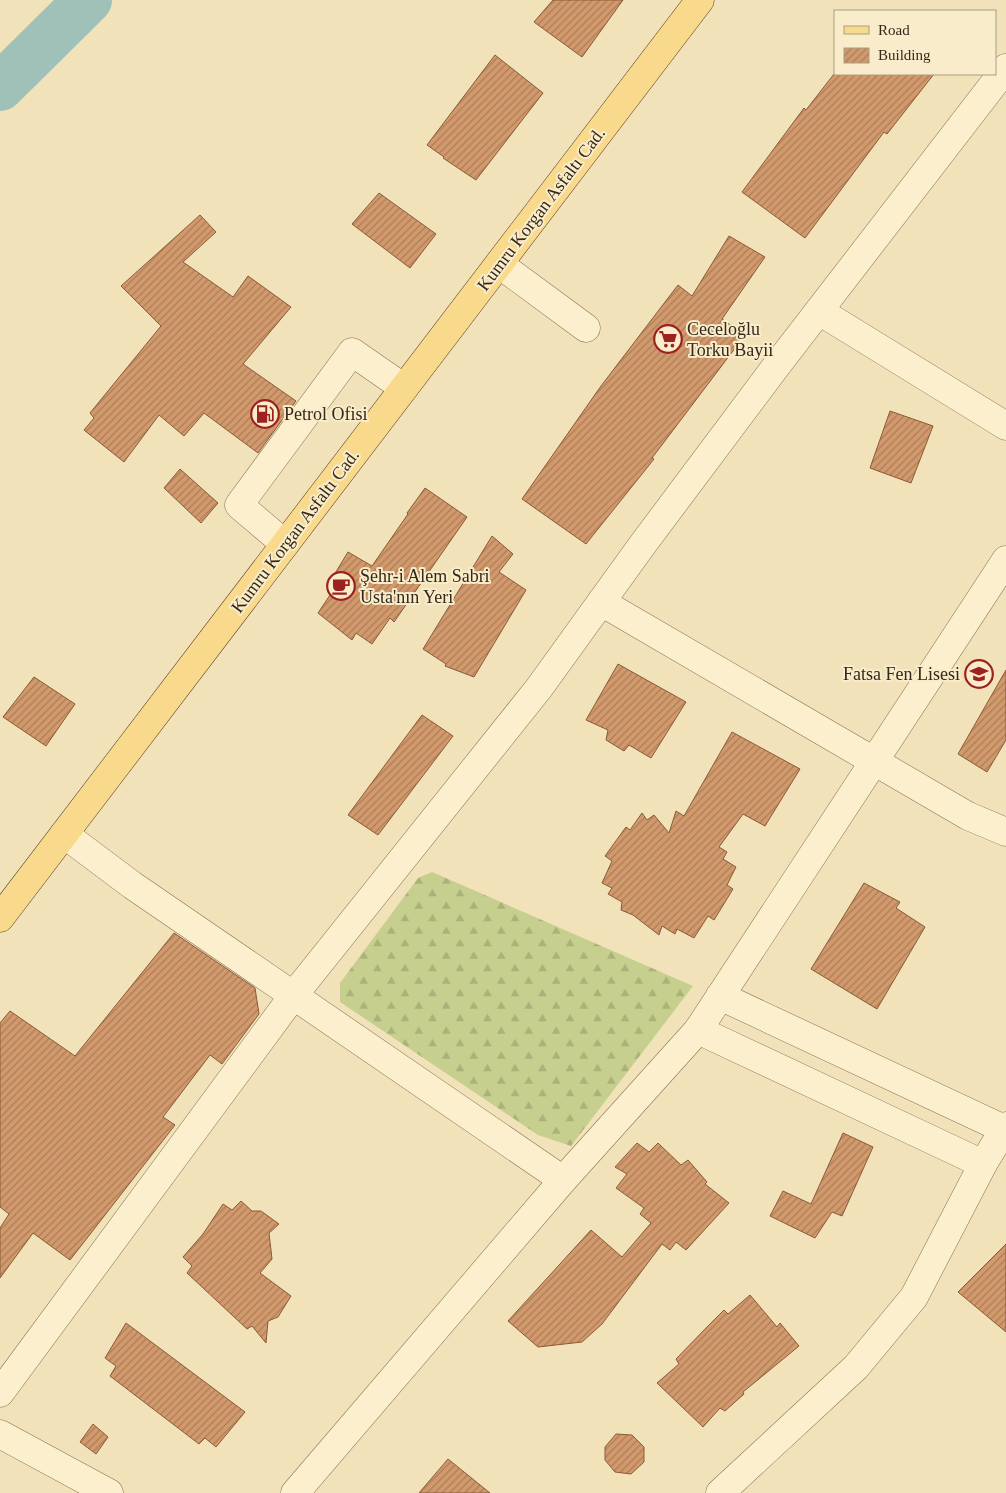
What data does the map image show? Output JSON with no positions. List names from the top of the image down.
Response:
{
  "streets": {
    "main road": ["Kumru Korgan Asfaltı Cad."]
  },
  "places": {
    "supermarket": ["Ceceloğlu Torku Bayii"],
    "fuel station": ["Petrol Ofisi"],
    "cafe": ["Şehr-i Alem Sabri Usta'nın Yeri"],
    "school or university": ["Fatsa Fen Lisesi"]
  },
  "legend": ["Road", "Building"]
}
